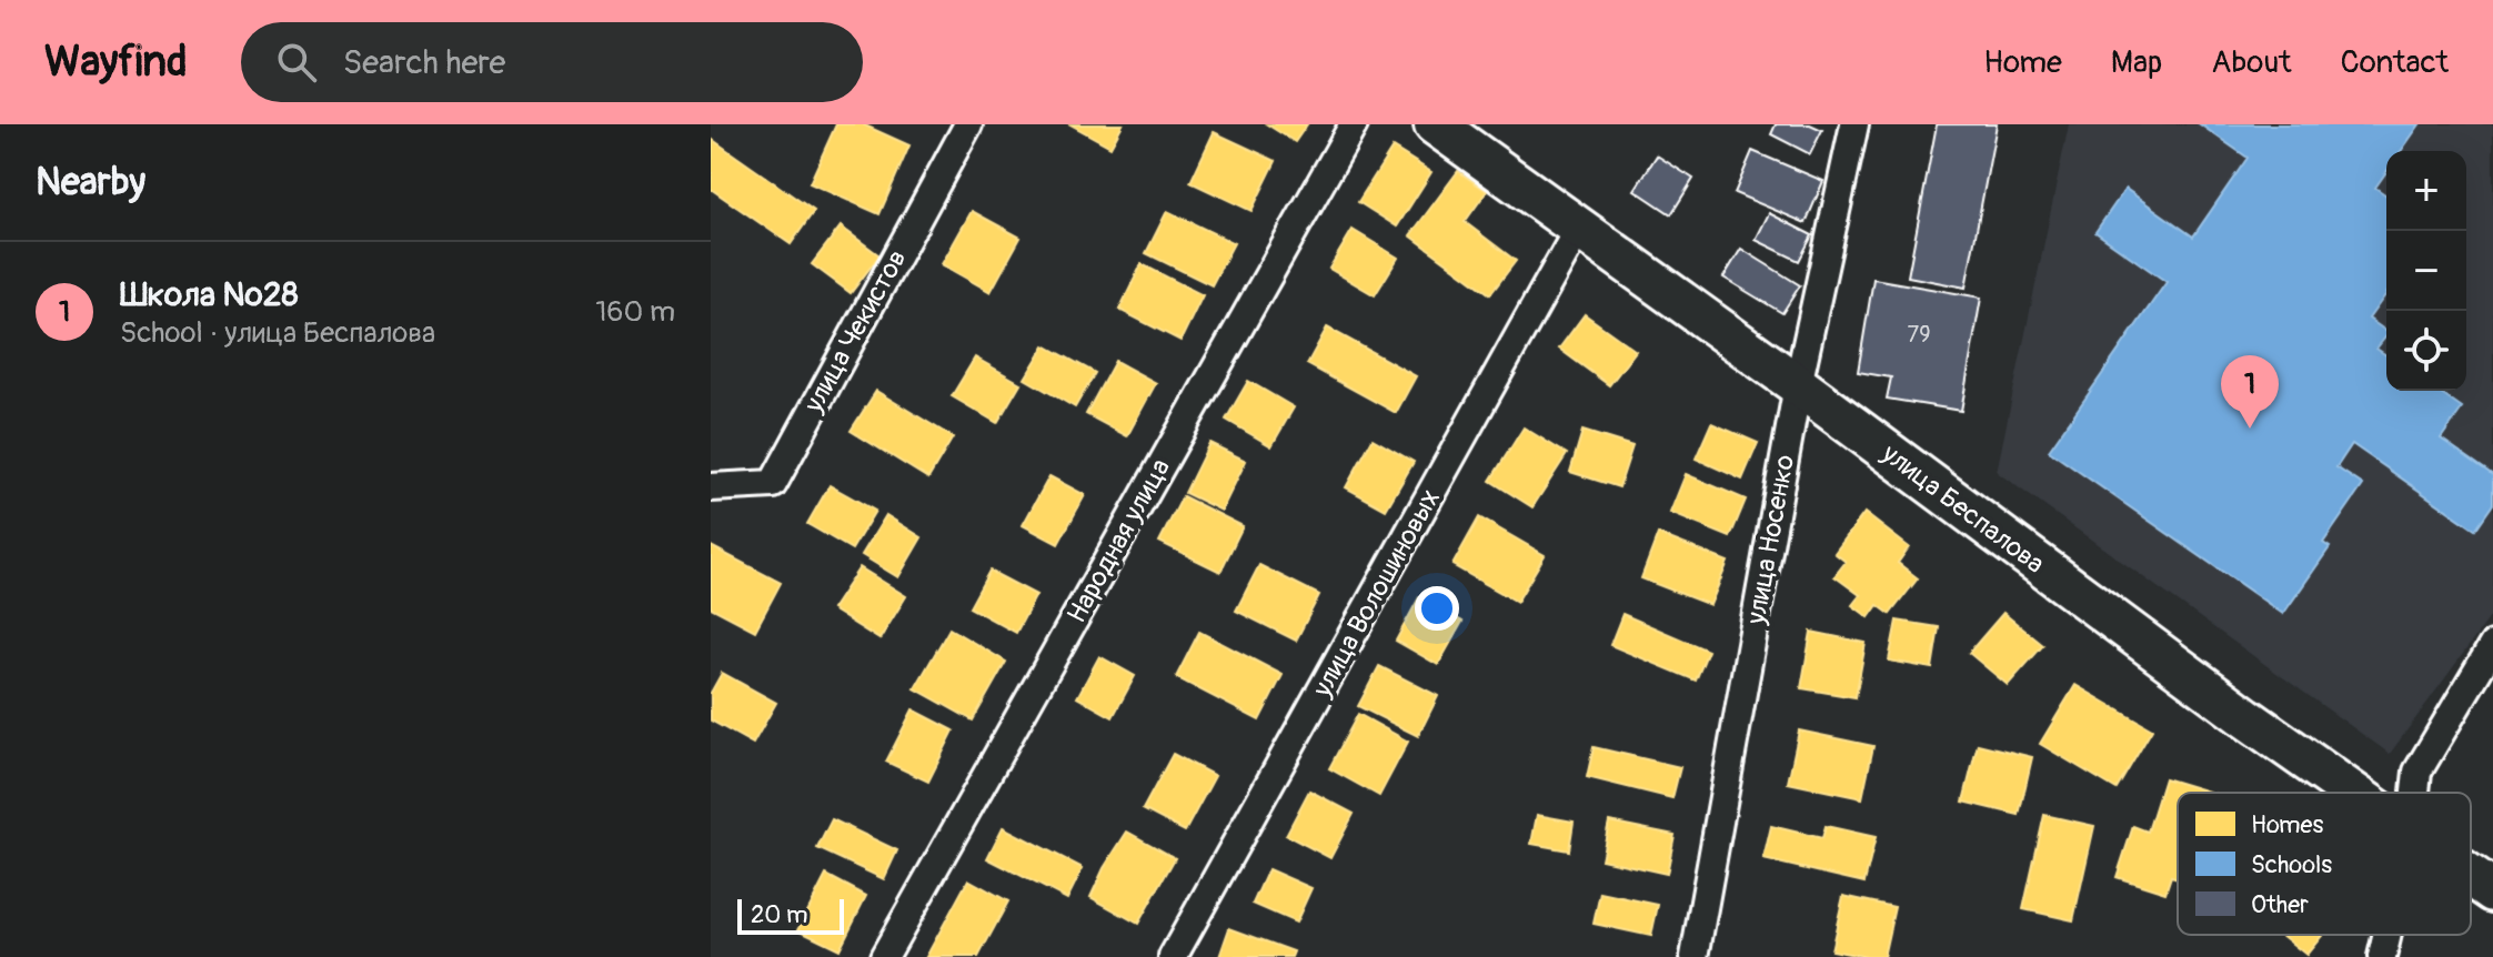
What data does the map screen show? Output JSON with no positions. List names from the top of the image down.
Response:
{
  "streets": {
    "main road": ["улица Беспалова"],
    "street": [
      "улица Чекистов",
      "улица Носенко",
      "Народная улица",
      "улица Волошиновых"
    ]
  },
  "crossings": [
    ["улица Беспалова", "улица Носенко"],
    ["улица Беспалова", "улица Волошиновых"]
  ],
  "house_numbers": ["79"],
  "legend": ["Homes", "Schools", "Other"],
  "scale_bar": "20 m",
  "page": {
    "header": "Wayfind",
    "search": "Search here",
    "nav": [
      "Home",
      "Map",
      "About",
      "Contact"
    ],
    "heading": "Nearby",
    "map_buttons": ["+", "−"],
    "list": [
      {
        "mark": "1",
        "name": "Школа №28",
        "note": "School · улица Беспалова",
        "value": "160 m"
      }
    ],
    "pins": "1",
    "scale": "20 m"
  }
}
